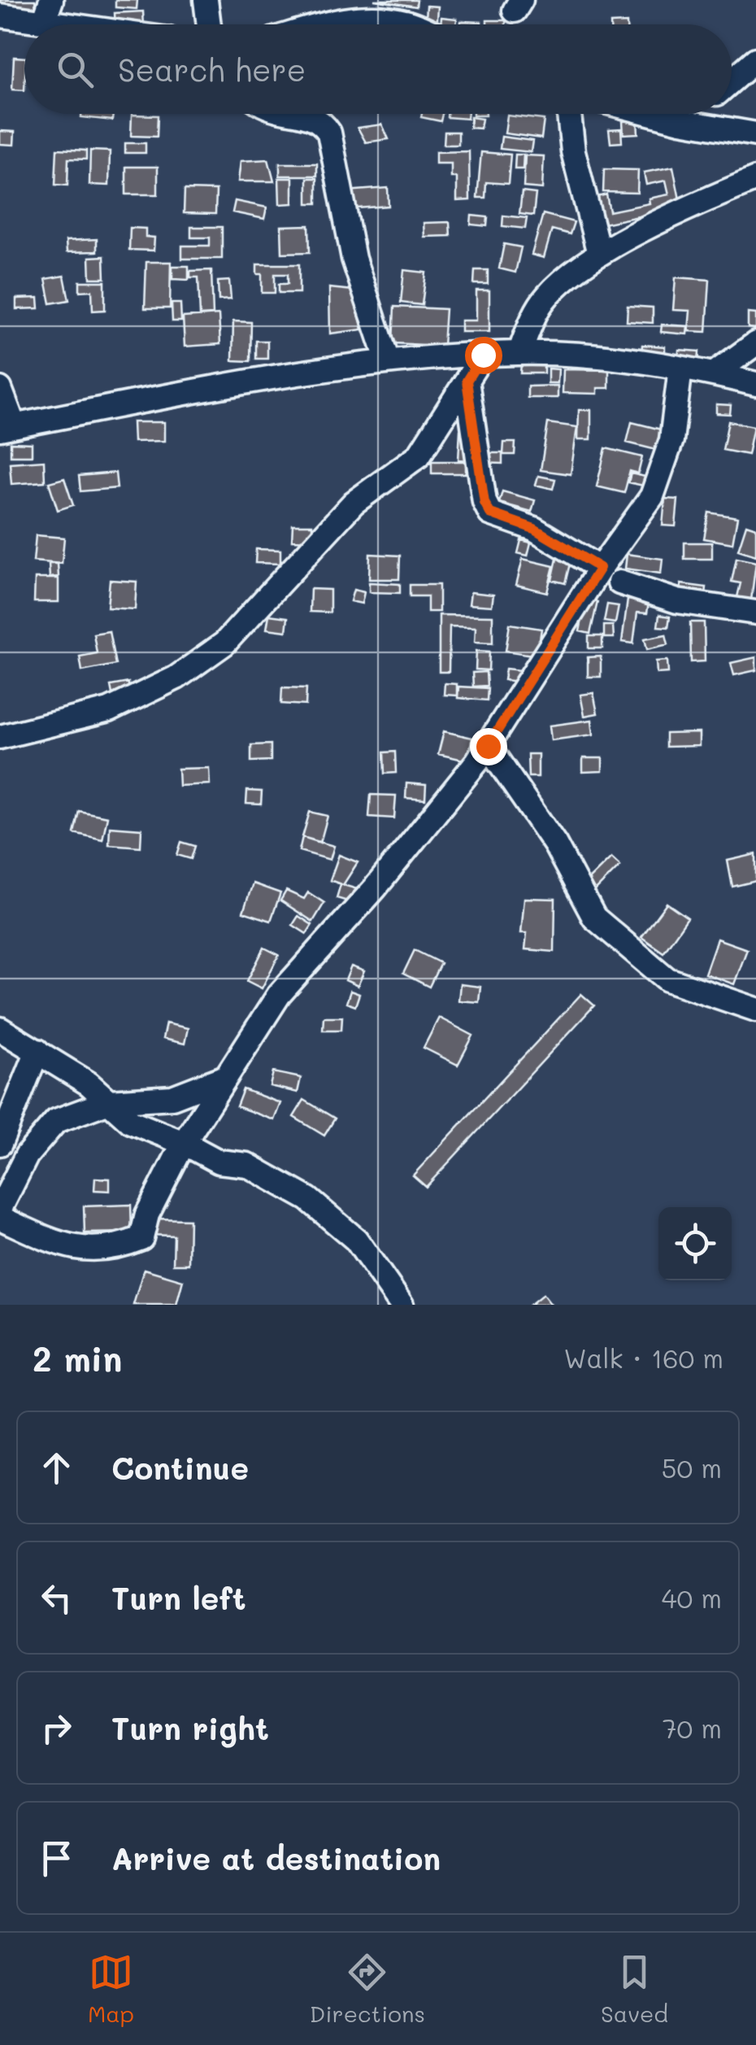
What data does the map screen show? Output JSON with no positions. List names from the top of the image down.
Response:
{
  "page": {
    "search": "Search here",
    "heading": ["2 min", "Walk · 160 m"],
    "list": [
      ["Continue", "50 m"],
      ["Turn left", "40 m"],
      ["Turn right", "70 m"],
      "Arrive at destination"
    ],
    "nav": ["Map", "Directions", "Saved"]
  }
}
